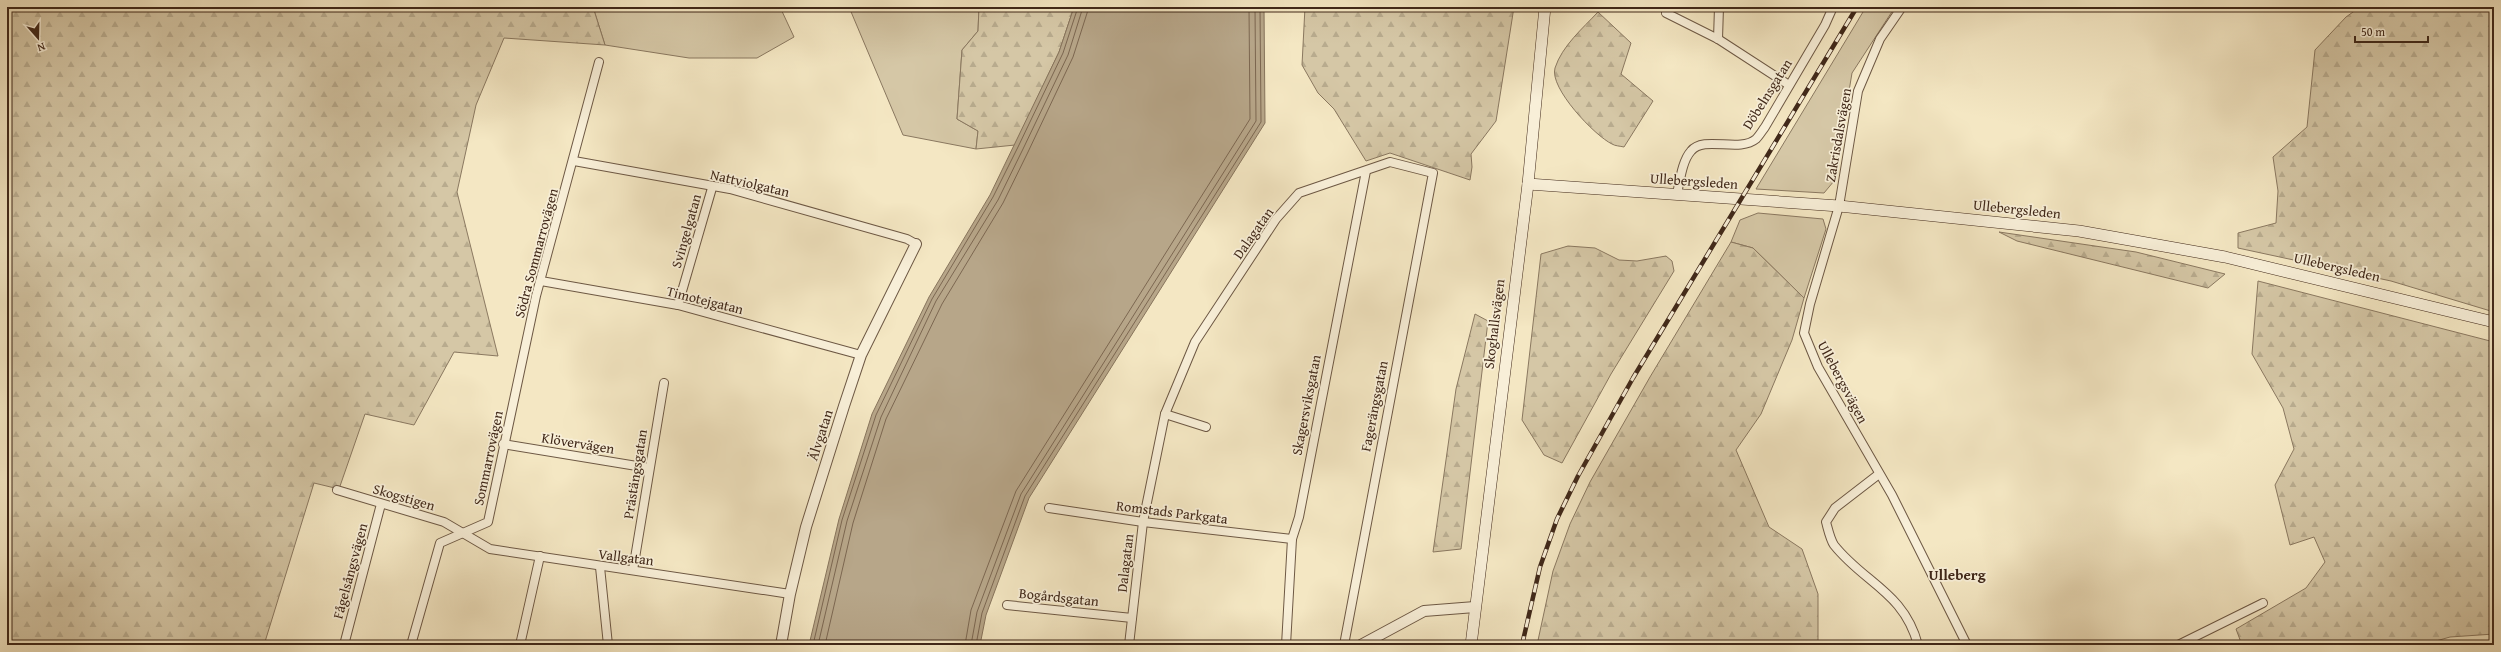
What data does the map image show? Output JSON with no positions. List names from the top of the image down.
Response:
{
  "streets": {
    "main road": ["Ullebergsleden", "Skoghallsvägen"],
    "street": [
      "Döbelnsgatan",
      "Zakrisdalsvägen",
      "Nattviolgatan",
      "Svingelgatan",
      "Dalagatan",
      "Södra Sommarrovägen",
      "Timotejgatan",
      "Ullebergsvägen",
      "Skagersviksgatan",
      "Fagerängsgatan",
      "Älvgatan",
      "Klövervägen",
      "Sommarrovägen",
      "Prästängsgatan",
      "Skogstigen",
      "Romstads Parkgata",
      "Vallgatan",
      "Fågelsångsvägen",
      "Bogårdsgatan"
    ]
  },
  "crossings": [
    ["Döbelnsgatan", "Ullebergsleden"],
    ["Zakrisdalsvägen", "Ullebergsleden"],
    ["Zakrisdalsvägen", "Ullebergsvägen"],
    ["Ullebergsleden", "Skoghallsvägen"],
    ["Ullebergsleden", "Ullebergsvägen"],
    ["Nattviolgatan", "Svingelgatan"],
    ["Nattviolgatan", "Södra Sommarrovägen"],
    ["Nattviolgatan", "Älvgatan"],
    ["Svingelgatan", "Timotejgatan"],
    ["Dalagatan", "Skagersviksgatan"],
    ["Dalagatan", "Fagerängsgatan"],
    ["Dalagatan", "Romstads Parkgata"],
    ["Dalagatan", "Bogårdsgatan"],
    ["Södra Sommarrovägen", "Timotejgatan"],
    ["Södra Sommarrovägen", "Sommarrovägen"],
    ["Timotejgatan", "Älvgatan"],
    ["Skagersviksgatan", "Romstads Parkgata"],
    ["Älvgatan", "Vallgatan"],
    ["Klövervägen", "Sommarrovägen"],
    ["Klövervägen", "Prästängsgatan"],
    ["Sommarrovägen", "Skogstigen"],
    ["Sommarrovägen", "Vallgatan"],
    ["Prästängsgatan", "Vallgatan"],
    ["Skogstigen", "Vallgatan"],
    ["Skogstigen", "Fågelsångsvägen"]
  ],
  "districts": ["Ulleberg"],
  "scale_bar": "50 m",
  "north": "bottom"
}
